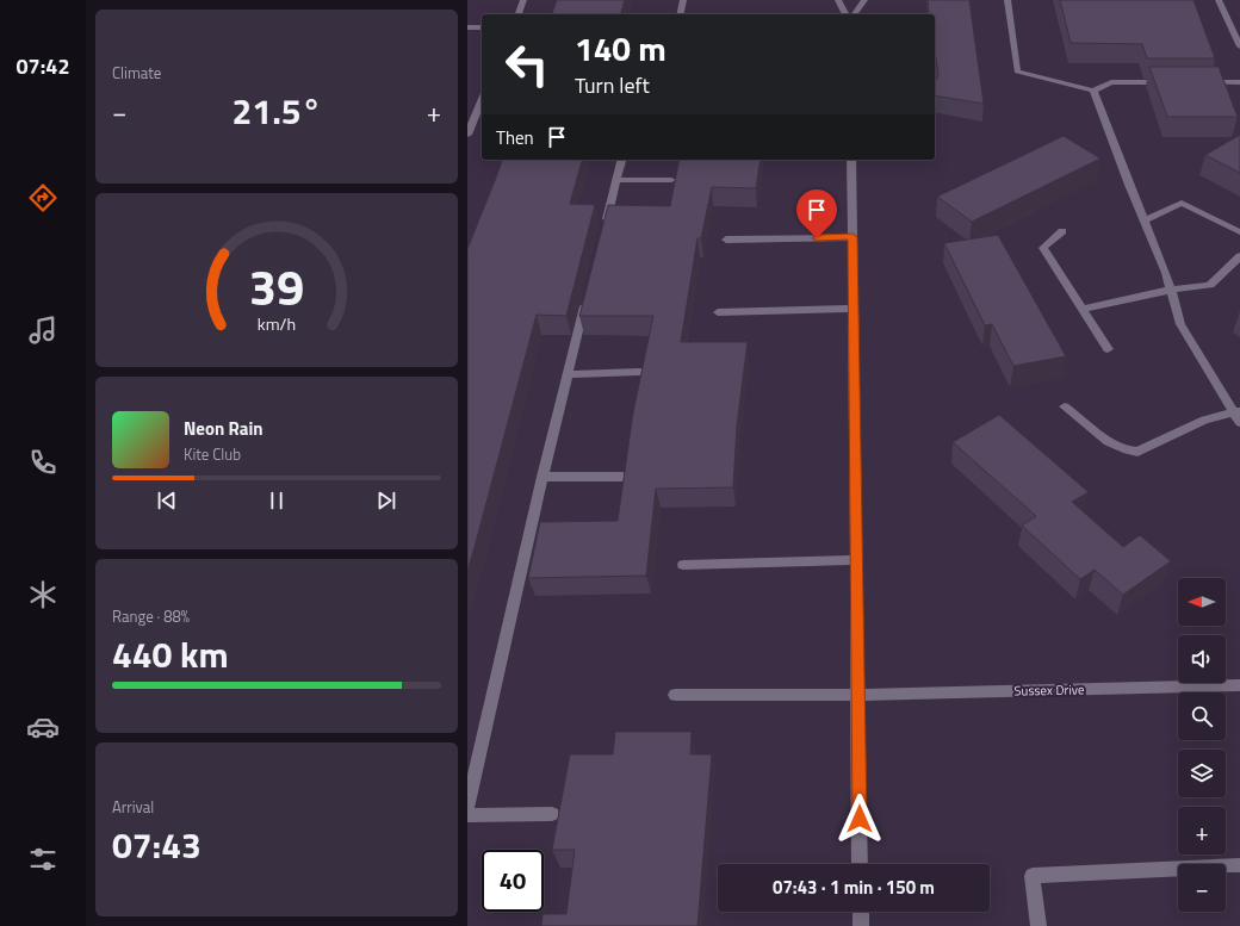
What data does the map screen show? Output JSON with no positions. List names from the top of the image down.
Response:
{
  "streets": {
    "street": ["Sussex Drive"]
  },
  "north": "left",
  "page": {
    "tabs": "07:42",
    "tile": [
      "Climate",
      ["Range · 88%", "440 km"],
      ["Arrival", "07:43"]
    ],
    "turn": ["140 m", "Turn left"],
    "heat": ["−", "21.5°", "+"],
    "then": "Then",
    "song": ["Neon Rain", "Kite Club"],
    "map_buttons": ["+", "−"],
    "limit": "40",
    "trip": "07:43 · 1 min · 150 m",
    "gauge": ["39", "km/h"]
  }
}
